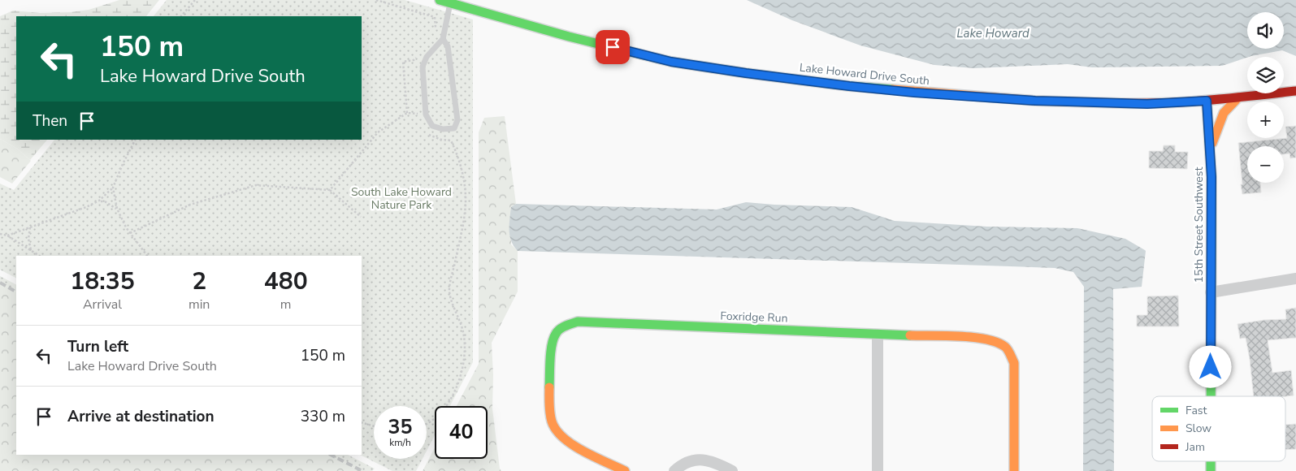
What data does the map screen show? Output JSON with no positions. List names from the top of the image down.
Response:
{
  "streets": {
    "street": ["Lake Howard Drive South", "15th Street Southwest", "Foxridge Run"]
  },
  "crossings": [
    ["Lake Howard Drive South", "15th Street Southwest"]
  ],
  "water": ["Lake Howard"],
  "parks": ["South Lake Howard Nature Park"],
  "legend": ["Fast", "Slow", "Jam"],
  "page": {
    "map_buttons": ["+", "−"],
    "turn": ["150 m", "Lake Howard Drive South"],
    "then": "Then",
    "eta": [
      "18:35",
      "Arrival",
      "2",
      "min",
      "480",
      "m"
    ],
    "list": [
      {
        "name": "Turn left",
        "note": "Lake Howard Drive South",
        "value": "150 m"
      },
      {
        "name": "Arrive at destination",
        "value": "330 m"
      }
    ],
    "speed": "35 km/h",
    "limit": "40"
  }
}
